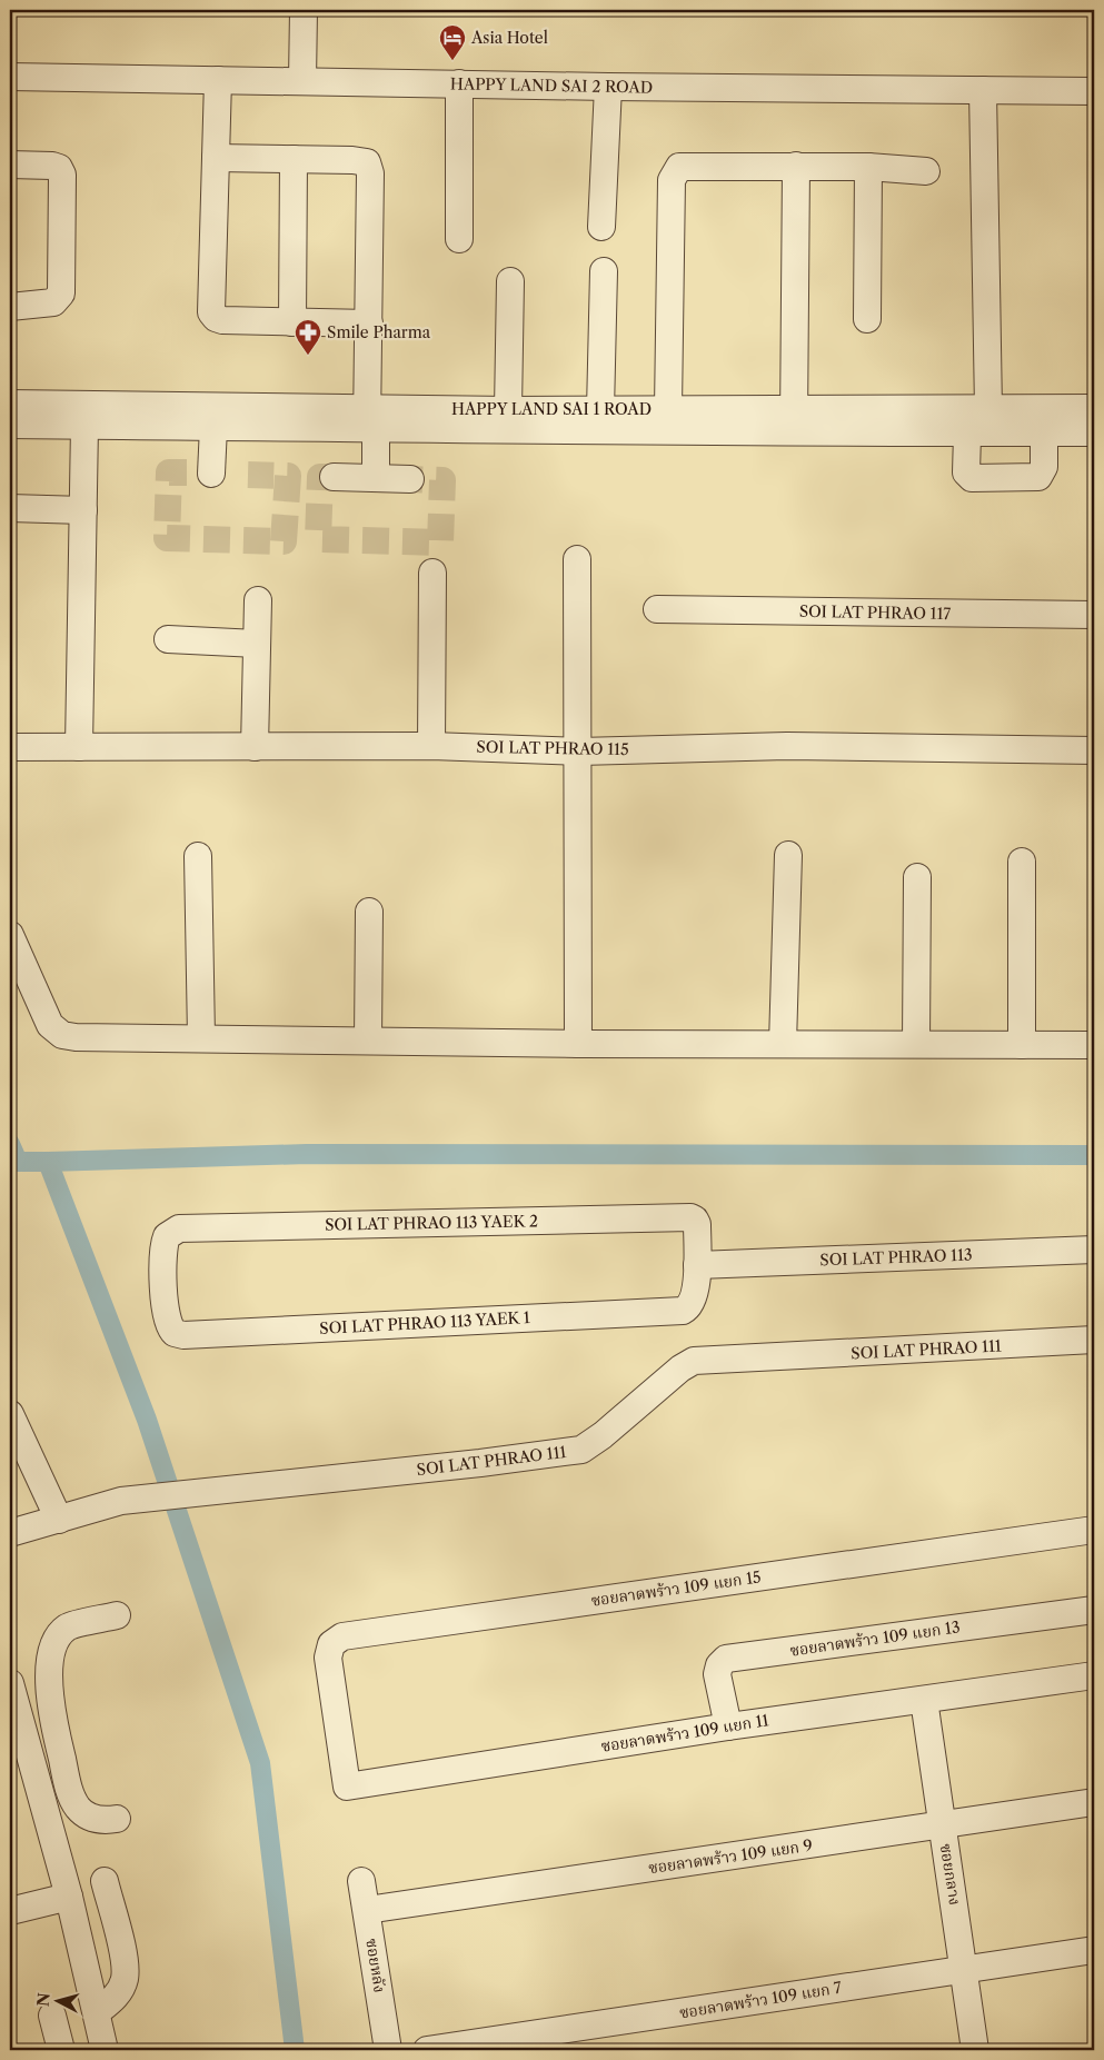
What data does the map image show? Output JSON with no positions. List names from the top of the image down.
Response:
{
  "streets": {
    "street": [
      "HAPPY LAND SAI 2 ROAD",
      "HAPPY LAND SAI 1 ROAD",
      "SOI LAT PHRAO 117",
      "SOI LAT PHRAO 115",
      "SOI LAT PHRAO 113 YAEK 2",
      "SOI LAT PHRAO 113",
      "SOI LAT PHRAO 113 YAEK 1",
      "SOI LAT PHRAO 111",
      "ซอยลาดพร้าว 109 แยก 15",
      "ซอยลาดพร้าว 109 แยก 13",
      "ซอยลาดพร้าว 109 แยก 11",
      "ซอยลาดพร้าว 109 แยก 9",
      "ซอยกลาง",
      "ซอยหลัง",
      "ซอยลาดพร้าว 109 แยก 7"
    ]
  },
  "crossings": [
    ["SOI LAT PHRAO 113 YAEK 2", "SOI LAT PHRAO 113"],
    ["SOI LAT PHRAO 113 YAEK 2", "SOI LAT PHRAO 113 YAEK 1"],
    ["SOI LAT PHRAO 113", "SOI LAT PHRAO 113 YAEK 1"],
    ["ซอยลาดพร้าว 109 แยก 15", "ซอยลาดพร้าว 109 แยก 11"],
    ["ซอยลาดพร้าว 109 แยก 13", "ซอยลาดพร้าว 109 แยก 11"],
    ["ซอยลาดพร้าว 109 แยก 11", "ซอยกลาง"],
    ["ซอยลาดพร้าว 109 แยก 9", "ซอยกลาง"],
    ["ซอยลาดพร้าว 109 แยก 9", "ซอยหลัง"],
    ["ซอยกลาง", "ซอยลาดพร้าว 109 แยก 7"]
  ],
  "places": {
    "hotel": ["Asia Hotel"],
    "pharmacy": ["Smile Pharma"]
  },
  "north": "left"
}
